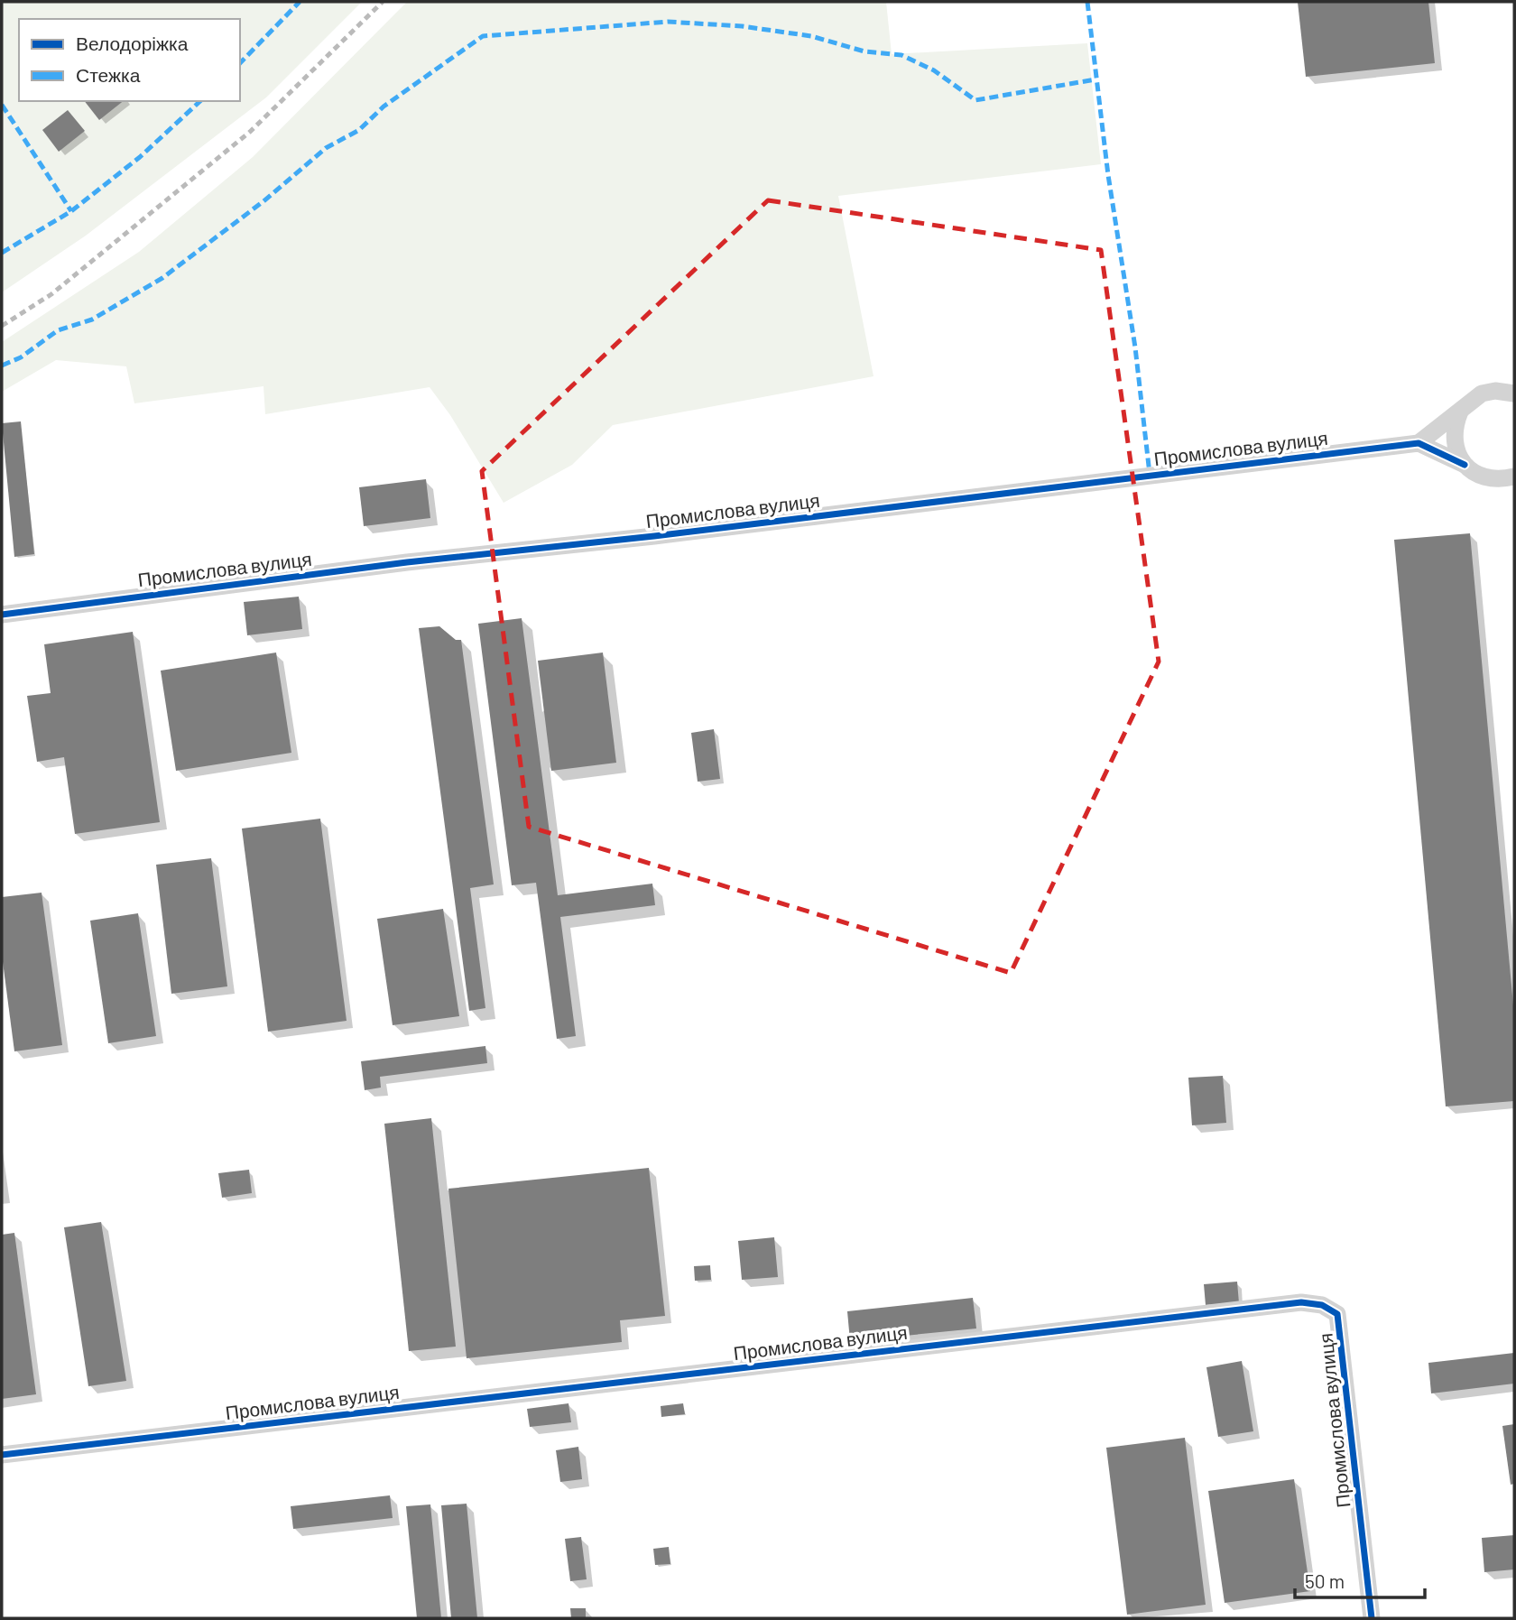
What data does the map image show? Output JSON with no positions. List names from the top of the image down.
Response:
{
  "streets": {
    "street": ["Промислова вулиця"]
  },
  "legend": ["Велодоріжка", "Стежка"],
  "scale_bar": "50 m"
}
